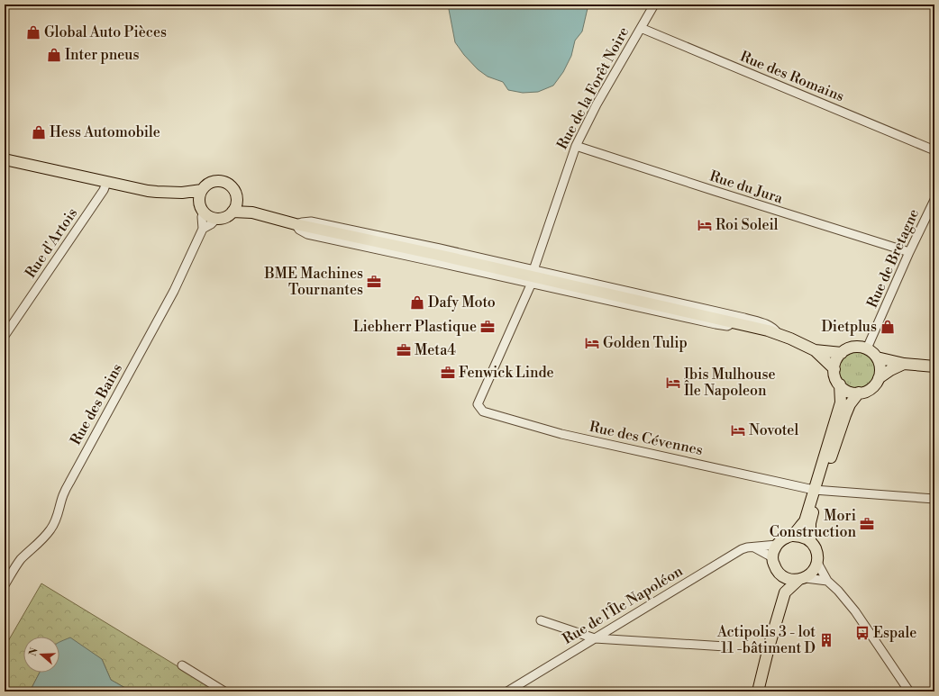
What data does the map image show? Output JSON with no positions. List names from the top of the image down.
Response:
{
  "streets": {
    "street": [
      "Rue des Romains",
      "Rue de la Forêt Noire",
      "Rue du Jura",
      "Rue d'Artois",
      "Rue de Bretagne",
      "Rue des Bains",
      "Rue des Cévennes",
      "Rue de l'Île Napoléon"
    ]
  },
  "crossings": [
    ["Rue des Romains", "Rue de la Forêt Noire"],
    ["Rue de la Forêt Noire", "Rue du Jura"],
    ["Rue du Jura", "Rue de Bretagne"]
  ],
  "places": {
    "shop": [
      "Global Auto Pièces",
      "Inter pneus",
      "Hess Automobile",
      "Dafy Moto",
      "Dietplus"
    ],
    "hotel": [
      "Roi Soleil",
      "Golden Tulip",
      "Ibis Mulhouse Île Napoleon",
      "Novotel"
    ],
    "office": [
      "BME Machines Tournantes",
      "Liebherr Plastique",
      "Meta4",
      "Fenwick Linde",
      "Mori Construction"
    ],
    "bus stop": ["Espale"],
    "building": ["Actipolis 3 - lot 11 -bâtiment D"]
  },
  "north": "left"
}
